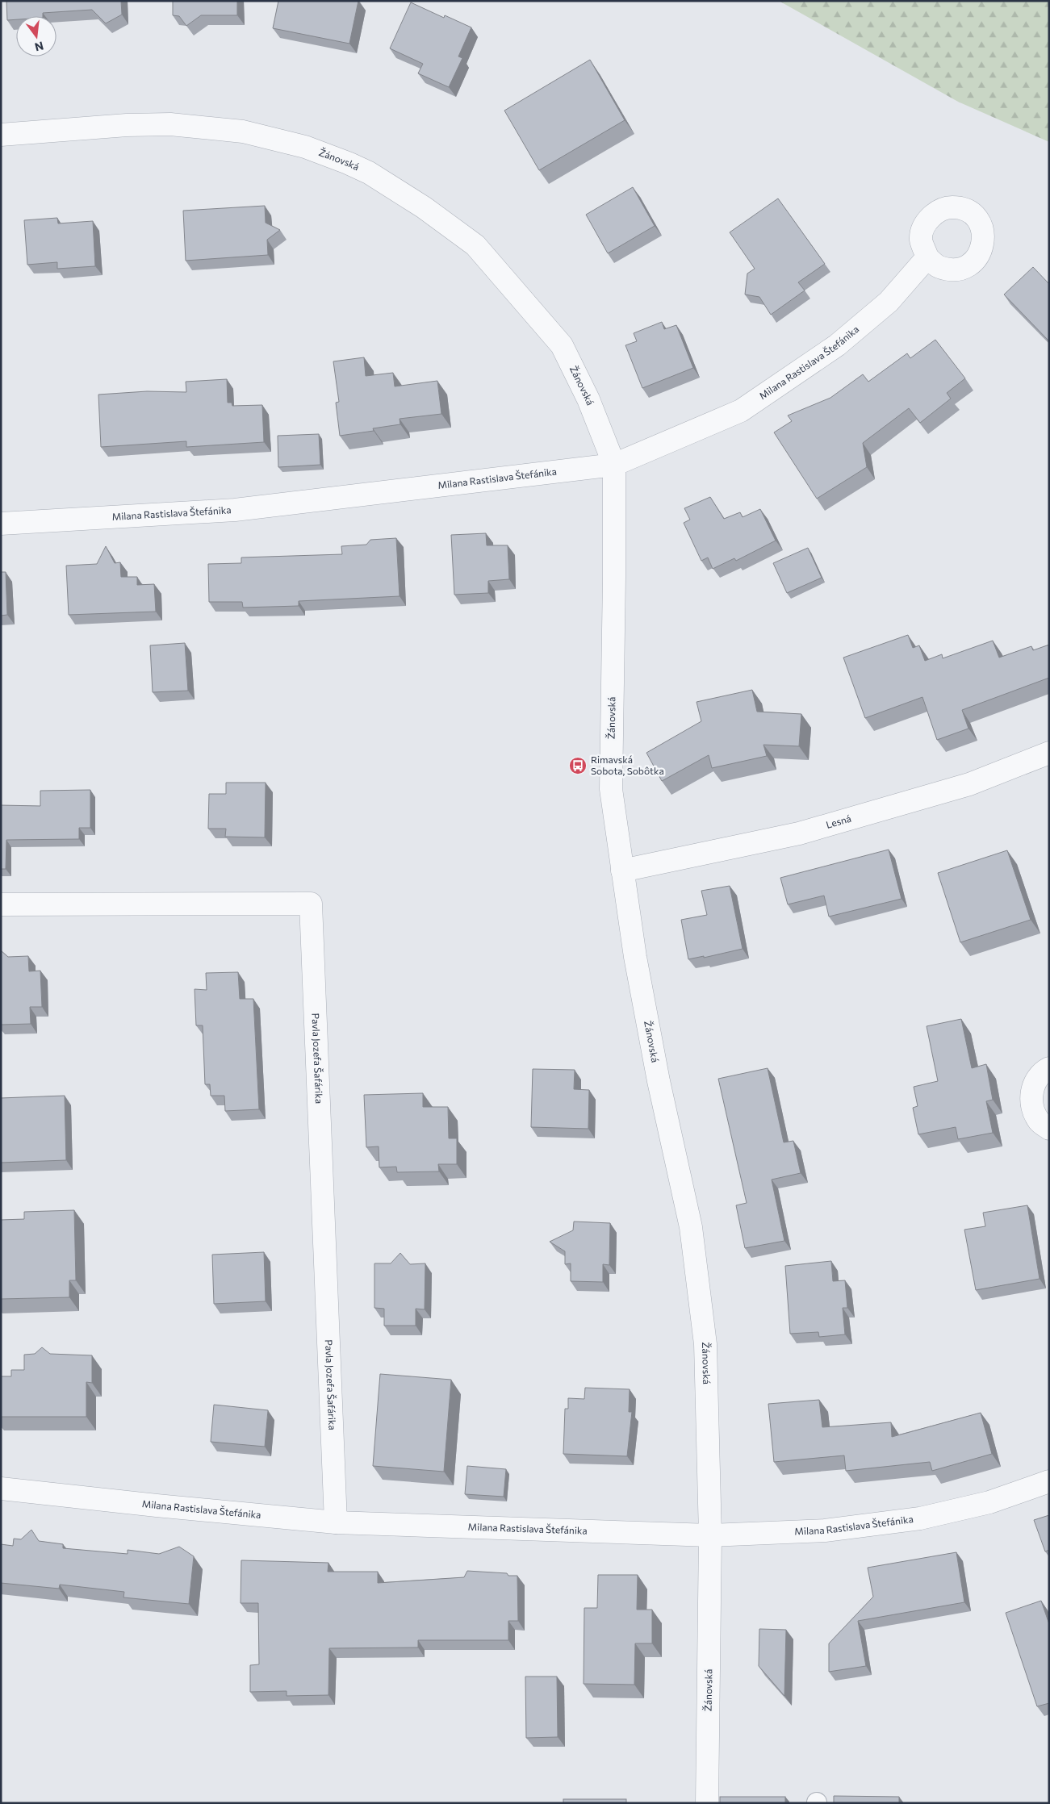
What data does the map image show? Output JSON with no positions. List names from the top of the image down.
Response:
{
  "streets": {
    "street": [
      "Žánovská",
      "Milana Rastislava Štefánika",
      "Lesná",
      "Pavla Jozefa Šafárika"
    ]
  },
  "crossings": [
    ["Žánovská", "Milana Rastislava Štefánika"],
    ["Žánovská", "Lesná"],
    ["Milana Rastislava Štefánika", "Pavla Jozefa Šafárika"]
  ],
  "places": {
    "bus stop": ["Rimavská Sobota, Sobôtka"]
  },
  "north": "bottom"
}
